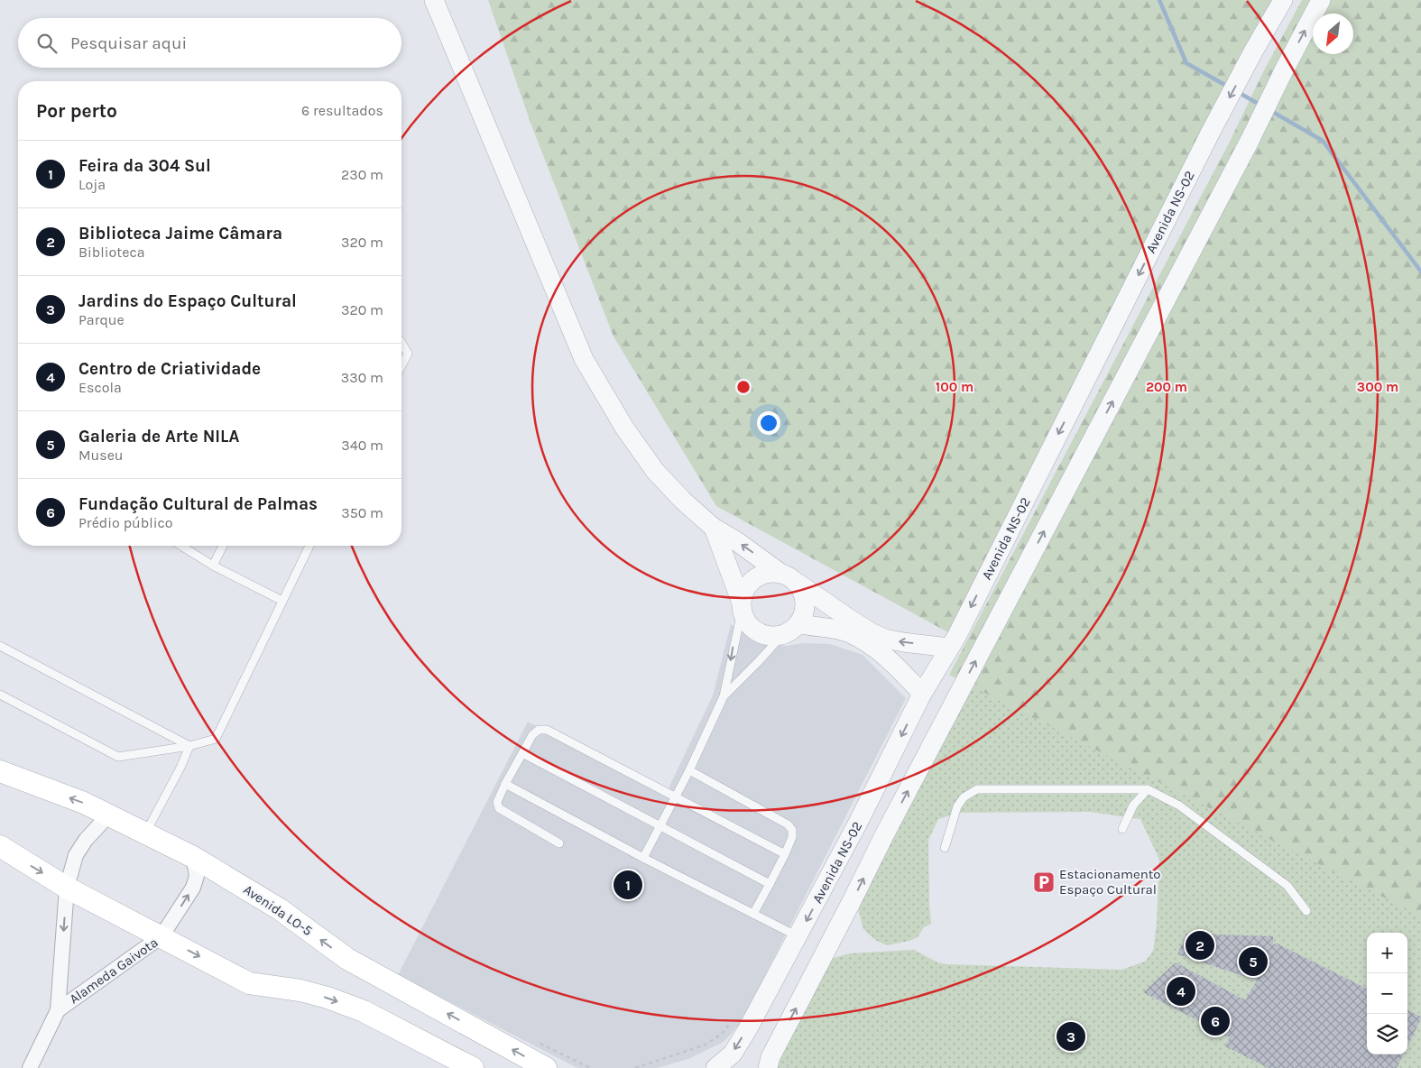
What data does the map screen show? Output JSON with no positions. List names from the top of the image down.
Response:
{
  "streets": {
    "main road": ["Avenida LO-5"],
    "street": ["Avenida NS-02", "Alameda Gaivota"]
  },
  "crossings": [
    ["Avenida LO-5", "Alameda Gaivota"]
  ],
  "places": {
    "parking": ["Estacionamento Espaço Cultural"]
  },
  "north": "bottom left",
  "page": {
    "search": "Pesquisar aqui",
    "heading": ["Por perto", "6 resultados"],
    "list": [
      {
        "mark": "1",
        "name": "Feira da 304 Sul",
        "note": "Loja",
        "value": "230 m"
      },
      {
        "mark": "2",
        "name": "Biblioteca Jaime Câmara",
        "note": "Biblioteca",
        "value": "320 m"
      },
      {
        "mark": "3",
        "name": "Jardins do Espaço Cultural",
        "note": "Parque",
        "value": "320 m"
      },
      {
        "mark": "4",
        "name": "Centro de Criatividade",
        "note": "Escola",
        "value": "330 m"
      },
      {
        "mark": "5",
        "name": "Galeria de Arte NILA",
        "note": "Museu",
        "value": "340 m"
      },
      {
        "mark": "6",
        "name": "Fundação Cultural de Palmas",
        "note": "Prédio público",
        "value": "350 m"
      }
    ],
    "pins": [
      "1",
      "2",
      "5",
      "4",
      "6",
      "3"
    ],
    "map_buttons": ["+", "−"]
  },
  "rings": ["100 m", "200 m", "300 m"]
}
